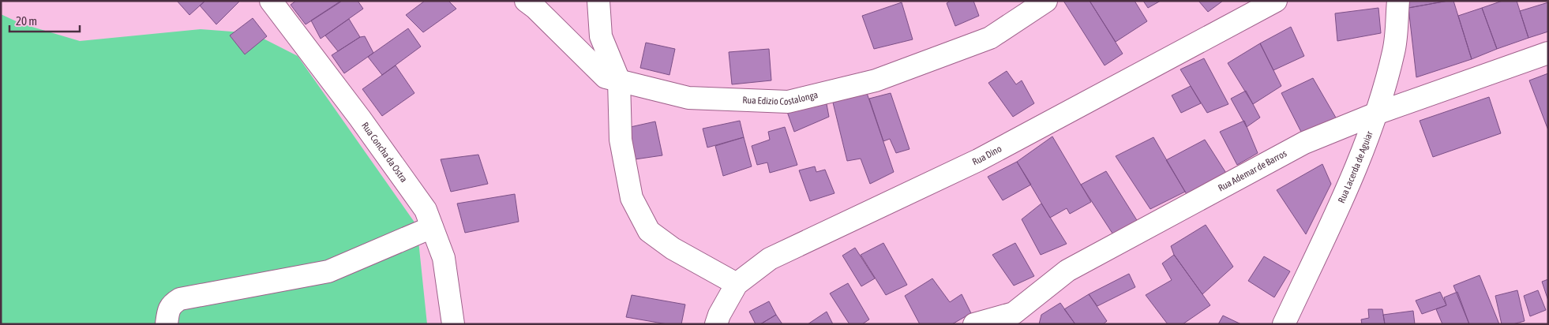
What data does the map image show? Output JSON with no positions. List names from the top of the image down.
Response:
{
  "streets": {
    "street": [
      "Rua Edizio Costalonga",
      "Rua Concha da Ostra",
      "Rua Dino",
      "Rua Lacerda de Aguiar",
      "Rua Ademar de Barros"
    ]
  },
  "crossings": [
    ["Rua Lacerda de Aguiar", "Rua Ademar de Barros"]
  ],
  "scale_bar": "20 m"
}
